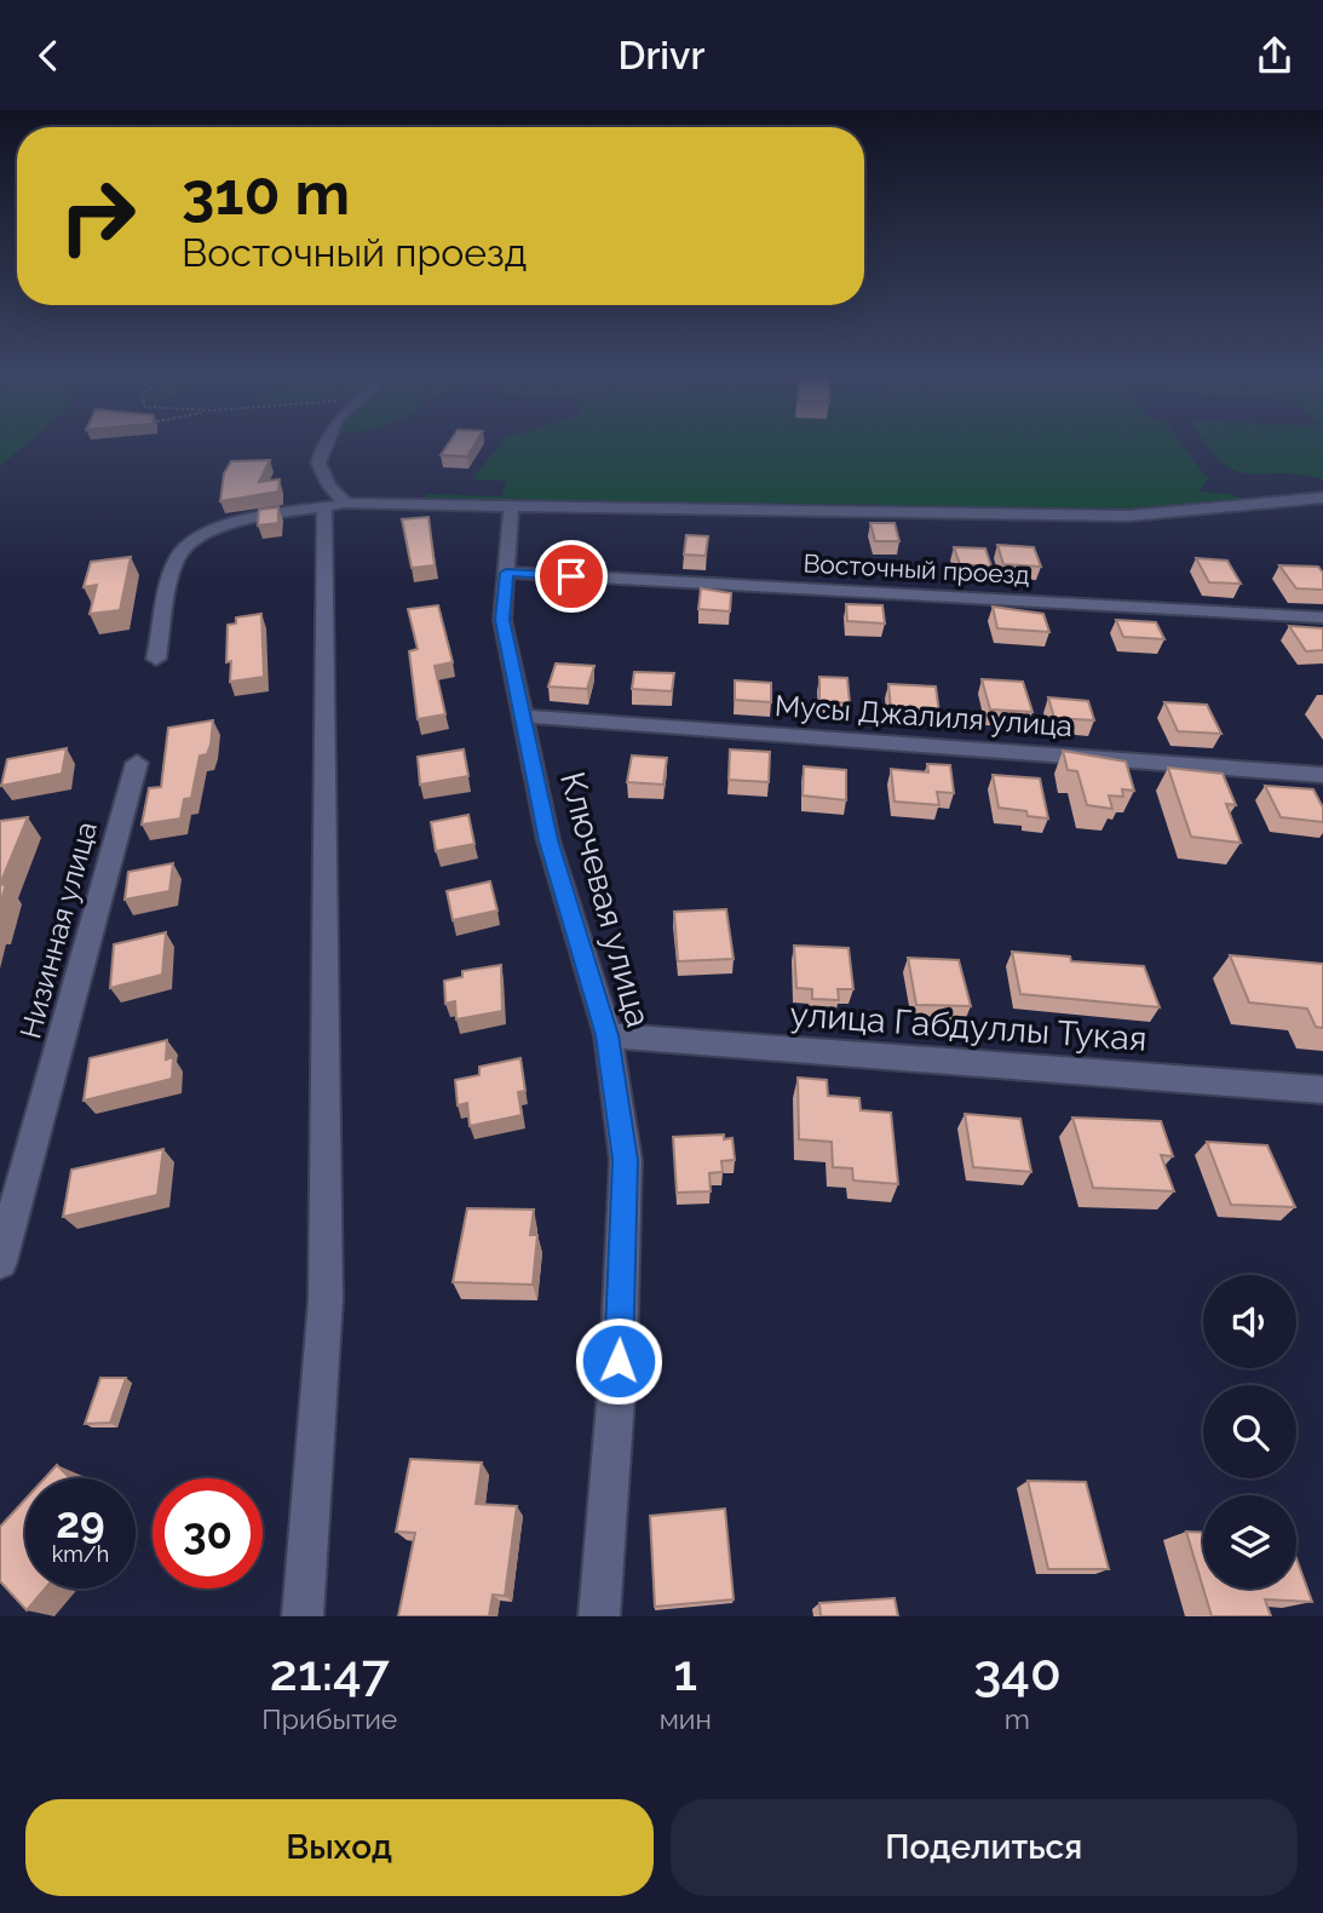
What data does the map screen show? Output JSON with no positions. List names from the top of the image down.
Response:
{
  "streets": {
    "street": [
      "Восточный проезд",
      "Мусы Джалиля улица",
      "Ключевая улица",
      "Низинная улица",
      "улица Габдуллы Тукая"
    ]
  },
  "crossings": [
    ["Восточный проезд", "Ключевая улица"],
    ["Мусы Джалиля улица", "Ключевая улица"],
    ["Ключевая улица", "улица Габдуллы Тукая"]
  ],
  "page": {
    "header": "Drivr",
    "turn": ["310 m", "Восточный проезд"],
    "speed": "29 km/h",
    "limit": "30",
    "eta": [
      "21:47",
      "Прибытие",
      "1",
      "мин",
      "340",
      "m"
    ],
    "buttons": ["Выход", "Поделиться"]
  }
}
